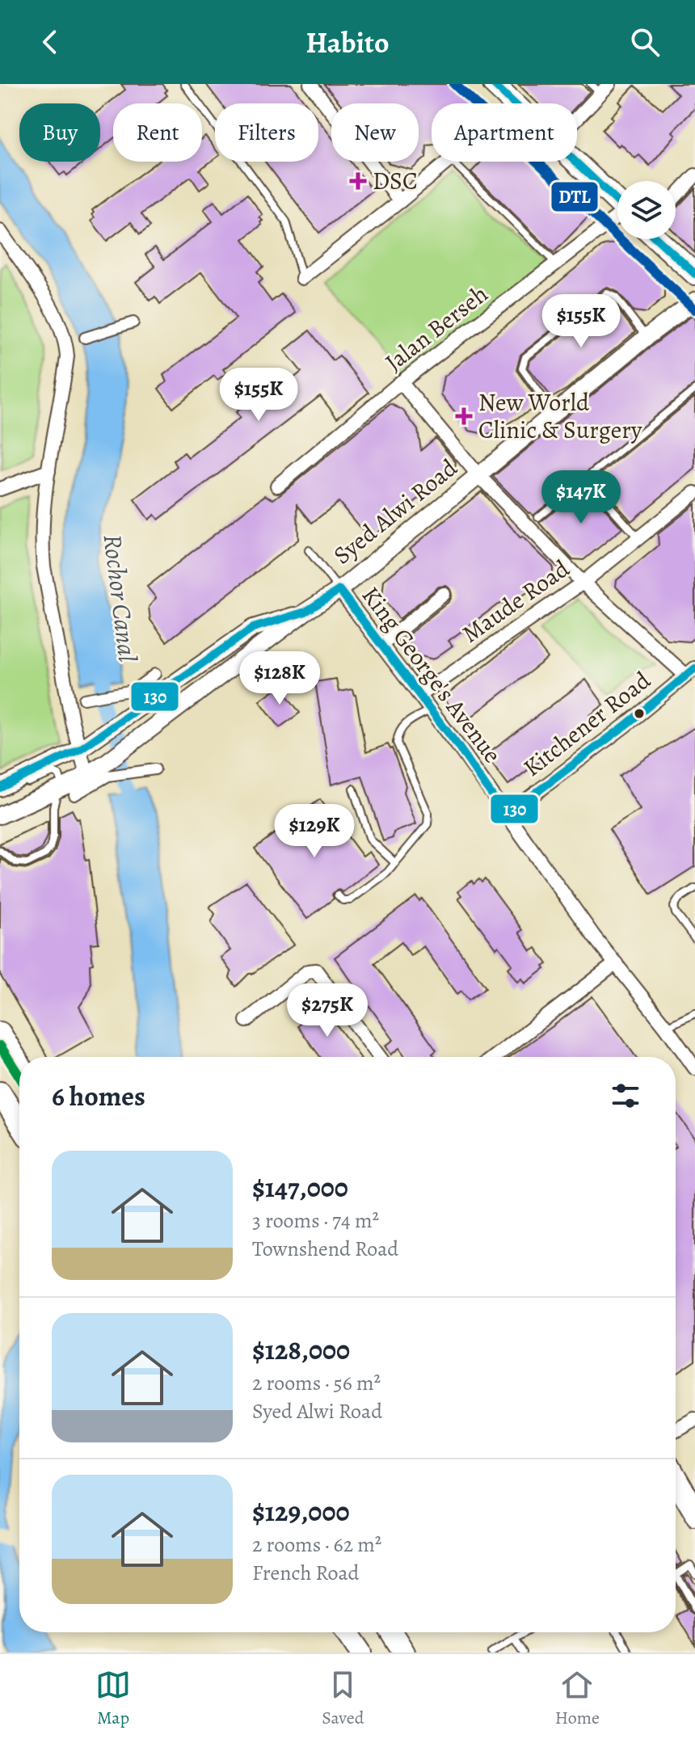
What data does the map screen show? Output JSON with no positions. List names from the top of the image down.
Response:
{
  "streets": {
    "street": [
      "Jalan Berseh",
      "Syed Alwi Road",
      "Maude Road",
      "King George's Avenue",
      "Kitchener Road"
    ]
  },
  "crossings": [
    ["Syed Alwi Road", "King George's Avenue"],
    ["Maude Road", "King George's Avenue"],
    ["King George's Avenue", "Kitchener Road"]
  ],
  "water": ["Rochor Canal"],
  "places": {
    "health": ["DSC", "New World Clinic & Surgery"]
  },
  "lines": ["transit line DTL", "transit line 130"],
  "page": {
    "header": "Habito",
    "chip": [
      "Buy",
      "Rent",
      "Filters",
      "New",
      "Apartment"
    ],
    "price": [
      "$155K",
      "$155K",
      "$147K",
      "$128K",
      "$129K",
      "$275K"
    ],
    "heading": "6 homes",
    "list": [
      {
        "name": "$147,000",
        "note": "3 rooms · 74 m² · Townshend Road"
      },
      {
        "name": "$128,000",
        "note": "2 rooms · 56 m² · Syed Alwi Road"
      },
      {
        "name": "$129,000",
        "note": "2 rooms · 62 m² · French Road"
      }
    ],
    "tabs": ["Map", "Saved", "Home"]
  }
}
